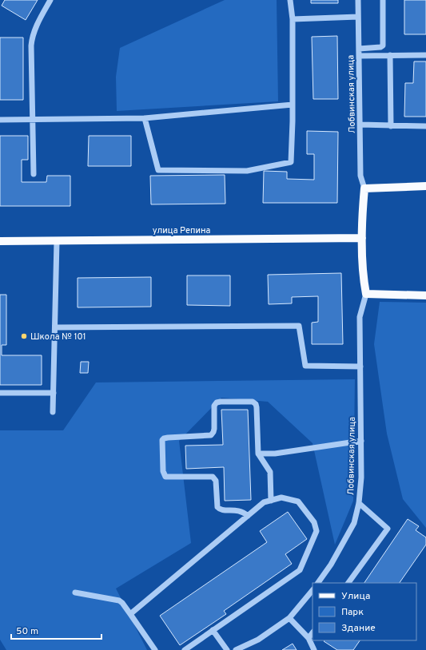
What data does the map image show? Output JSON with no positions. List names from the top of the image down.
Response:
{
  "streets": {
    "main road": ["улица Репина"],
    "street": ["Лобвинская улица"]
  },
  "places": ["Школа № 101"],
  "legend": ["Улица", "Парк", "Здание"],
  "scale_bar": "50 m"
}
